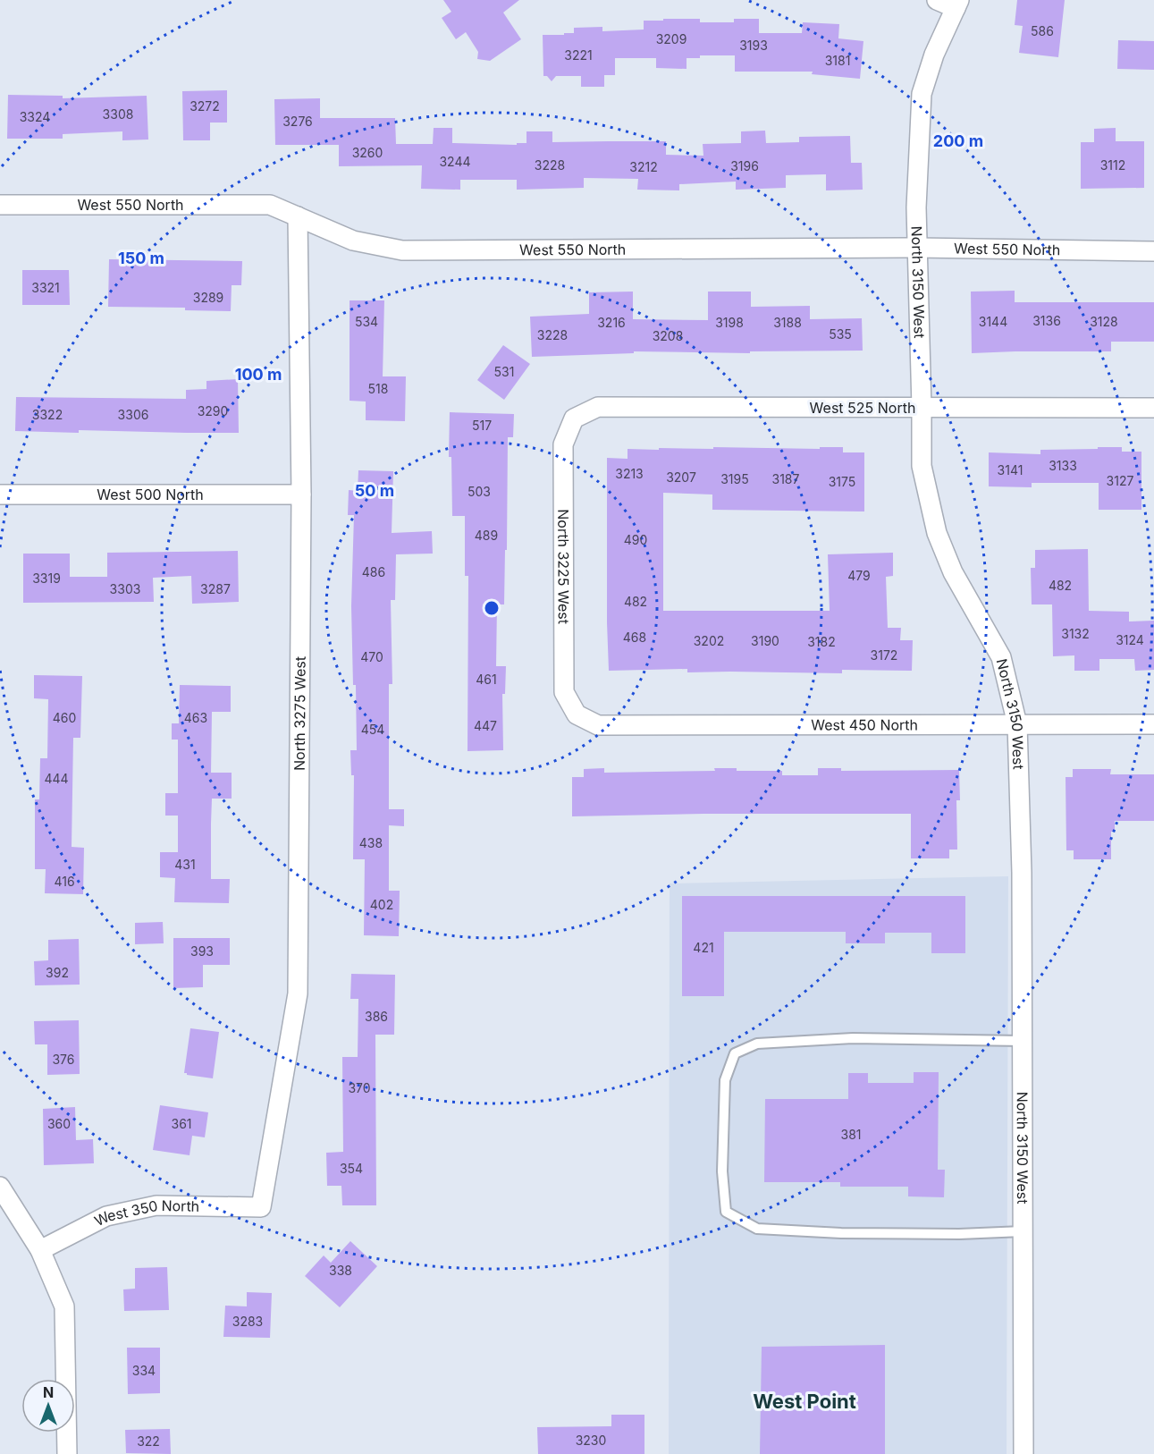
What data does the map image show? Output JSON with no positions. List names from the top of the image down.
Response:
{
  "streets": {
    "street": [
      "West 550 North",
      "North 3150 West",
      "West 525 North",
      "West 500 North",
      "North 3225 West",
      "North 3275 West",
      "West 450 North",
      "West 350 North"
    ]
  },
  "crossings": [
    ["West 550 North", "North 3150 West"],
    ["West 550 North", "North 3275 West"],
    ["North 3150 West", "West 525 North"],
    ["North 3150 West", "West 450 North"],
    ["West 525 North", "North 3225 West"],
    ["West 500 North", "North 3275 West"],
    ["North 3225 West", "West 450 North"],
    ["North 3275 West", "West 350 North"]
  ],
  "districts": ["West Point"],
  "house_numbers": [
    "586",
    "3209",
    "3193",
    "3221",
    "3181",
    "3272",
    "3308",
    "3324",
    "3276",
    "3260",
    "3244",
    "3228",
    "3112",
    "3196",
    "3212",
    "3321",
    "3289",
    "3136",
    "534",
    "3144",
    "3128",
    "3216",
    "3198",
    "3188",
    "535",
    "3228",
    "3208",
    "531",
    "518",
    "3290",
    "3322",
    "3306",
    "517",
    "3133",
    "3141",
    "3213",
    "3207",
    "3195",
    "3187",
    "3127",
    "3175",
    "503",
    "489",
    "490",
    "486",
    "479",
    "3319",
    "482",
    "3303",
    "3287",
    "482",
    "3132",
    "468",
    "3124",
    "3202",
    "3190",
    "3182",
    "3172",
    "470",
    "461",
    "460",
    "463",
    "447",
    "454",
    "444",
    "438",
    "431",
    "416",
    "402",
    "421",
    "393",
    "392",
    "386",
    "376",
    "370",
    "360",
    "361",
    "381",
    "354",
    "338",
    "3283",
    "334",
    "3230",
    "322"
  ],
  "north": "top",
  "rings": [
    "200 m",
    "150 m",
    "100 m",
    "50 m"
  ]
}
